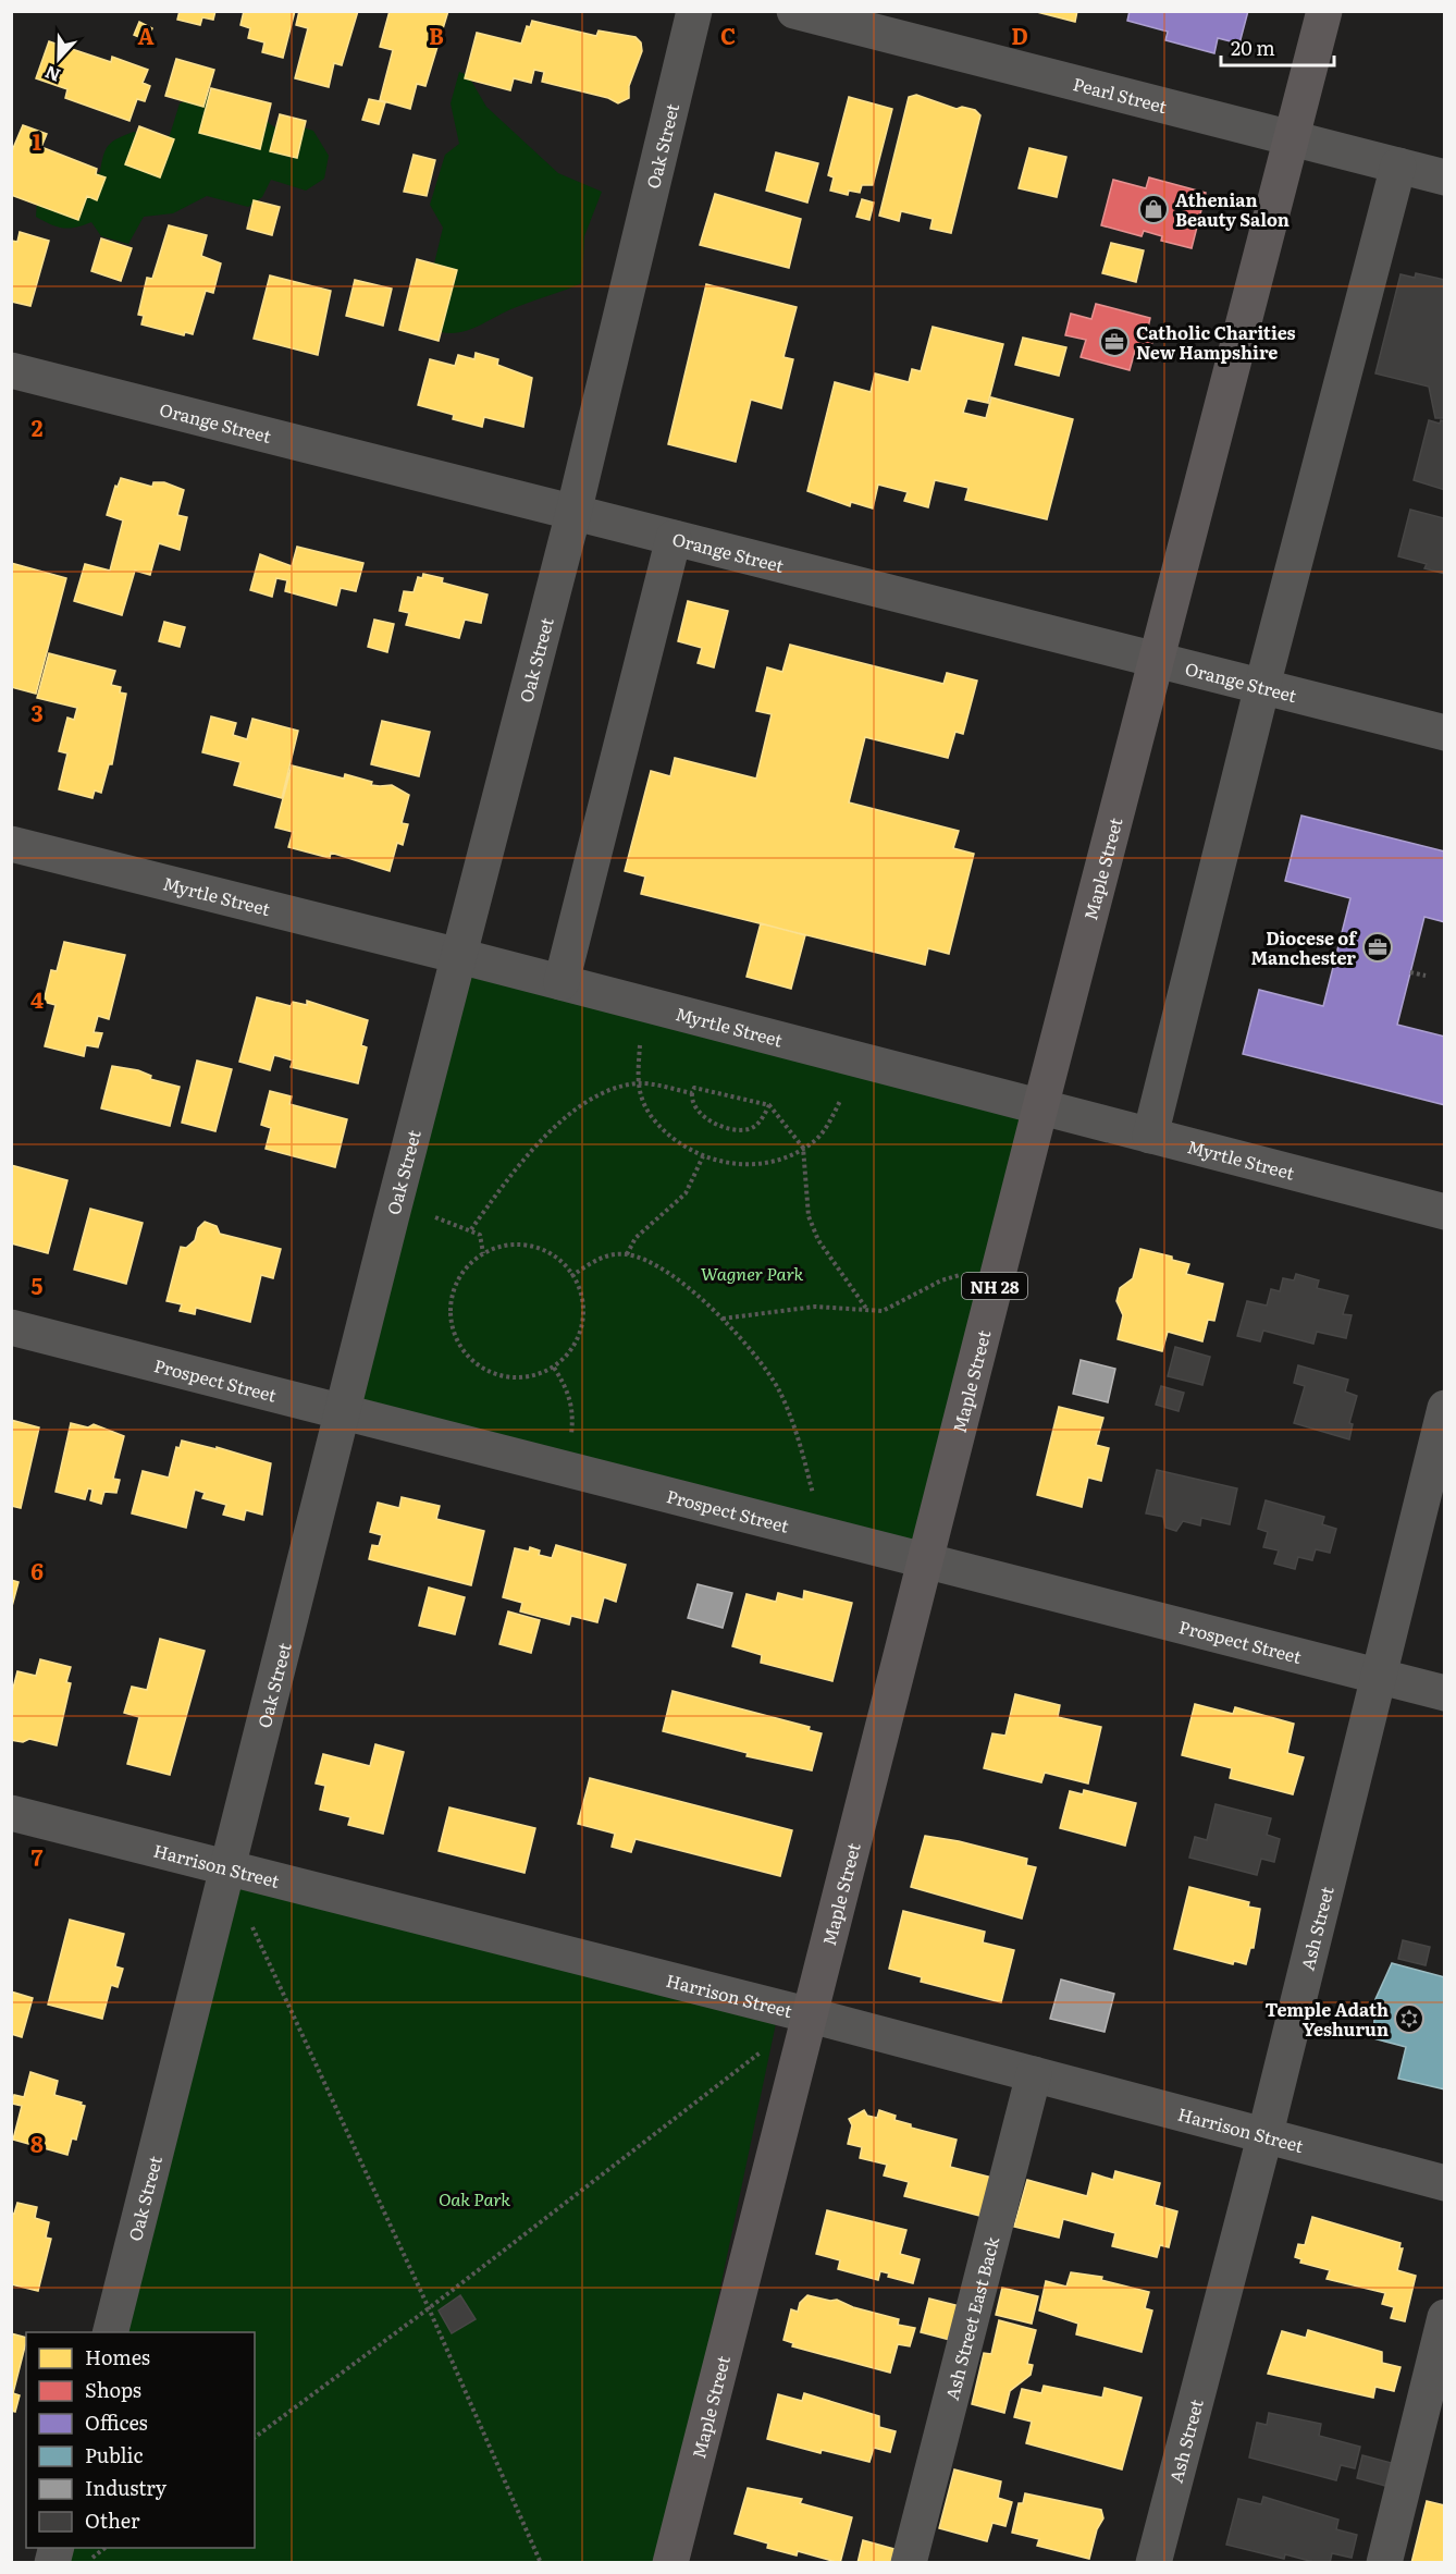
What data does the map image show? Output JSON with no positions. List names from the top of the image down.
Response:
{
  "streets": {
    "main road": ["Maple Street", "NH 28"],
    "street": [
      "Pearl Street",
      "Oak Street",
      "Orange Street",
      "Myrtle Street",
      "Prospect Street",
      "Harrison Street",
      "Ash Street",
      "Ash Street East Back"
    ]
  },
  "crossings": [
    ["Pearl Street", "Maple Street"],
    ["Oak Street", "Orange Street"],
    ["Oak Street", "Myrtle Street"],
    ["Oak Street", "Prospect Street"],
    ["Oak Street", "Harrison Street"],
    ["Orange Street", "Maple Street"],
    ["Maple Street", "Myrtle Street"],
    ["Maple Street", "Prospect Street"],
    ["Maple Street", "Harrison Street"],
    ["Prospect Street", "Ash Street"],
    ["Harrison Street", "Ash Street"],
    ["Harrison Street", "Ash Street East Back"]
  ],
  "parks": ["Wagner Park", "Oak Park"],
  "places": {
    "shop": ["Athenian Beauty Salon"],
    "office": ["Catholic Charities New Hampshire", "Diocese of Manchester"],
    "synagogue": ["Temple Adath Yeshurun"]
  },
  "legend": [
    "Homes",
    "Shops",
    "Offices",
    "Public",
    "Industry",
    "Other"
  ],
  "scale_bar": "20 m",
  "north": "bottom",
  "grid": {
    "columns": [
      "A",
      "B",
      "C",
      "D"
    ],
    "rows": [
      "1",
      "2",
      "3",
      "4",
      "5",
      "6",
      "7",
      "8"
    ]
  }
}
